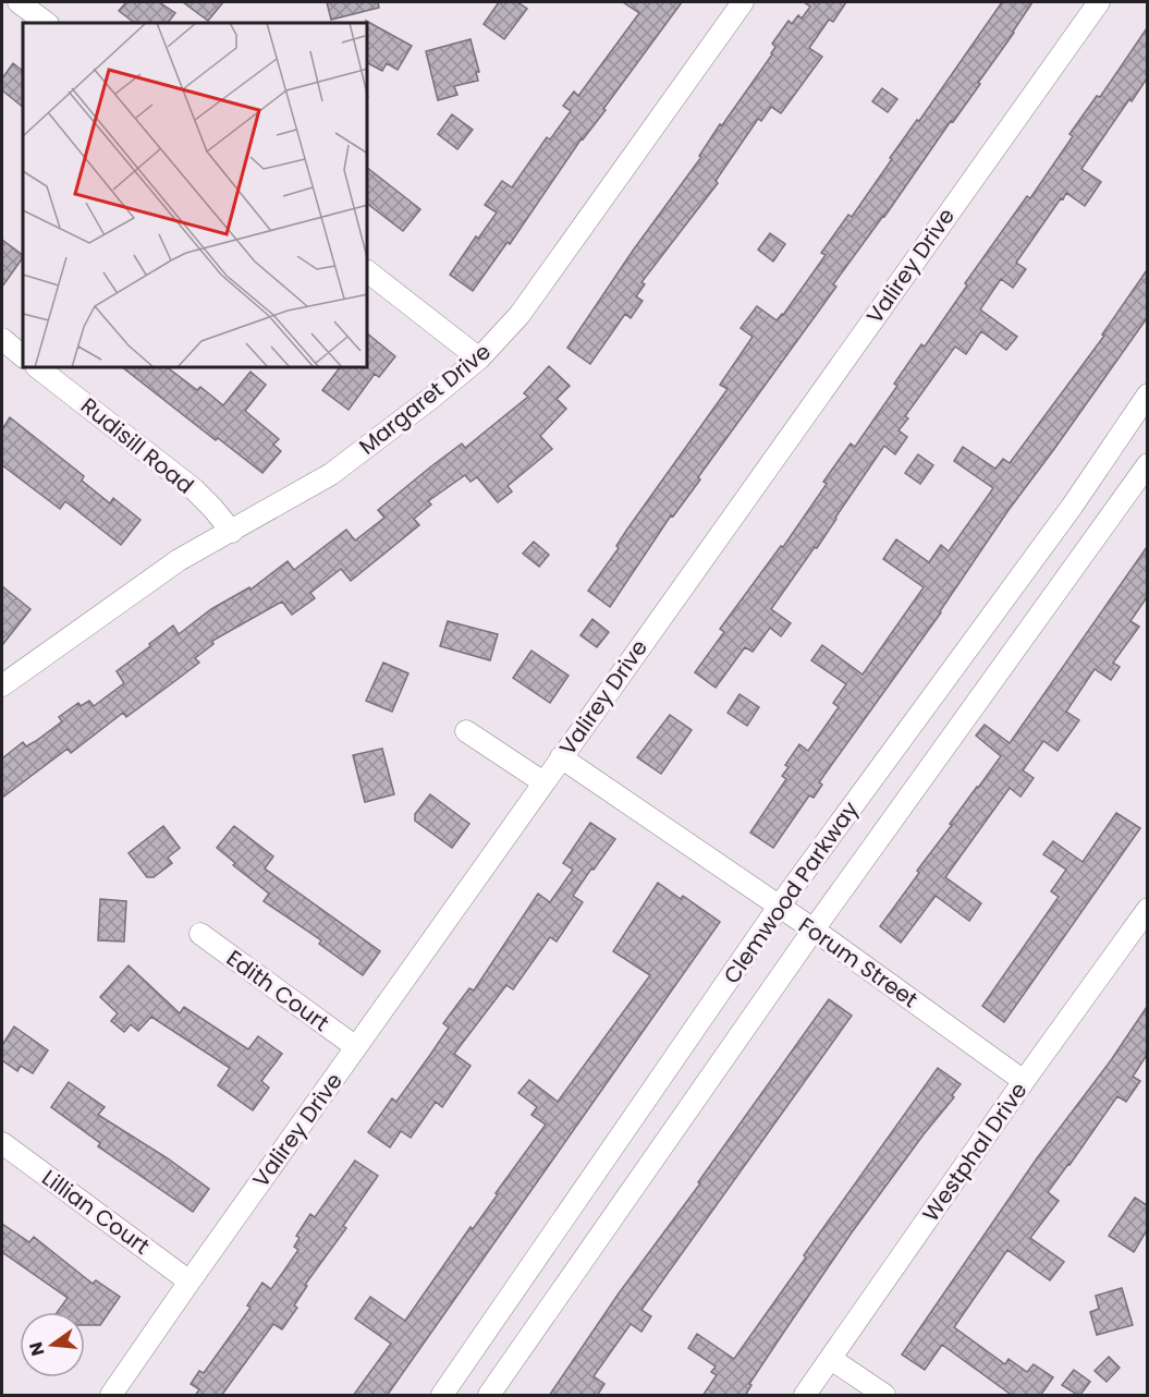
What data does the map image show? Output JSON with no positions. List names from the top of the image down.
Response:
{
  "streets": {
    "street": [
      "Valirey Drive",
      "Margaret Drive",
      "Rudisill Road",
      "Clemwood Parkway",
      "Forum Street",
      "Edith Court",
      "Westphal Drive",
      "Lillian Court"
    ]
  },
  "crossings": [
    ["Valirey Drive", "Forum Street"],
    ["Valirey Drive", "Edith Court"],
    ["Valirey Drive", "Lillian Court"],
    ["Margaret Drive", "Rudisill Road"],
    ["Clemwood Parkway", "Forum Street"],
    ["Forum Street", "Westphal Drive"]
  ],
  "north": "left"
}
